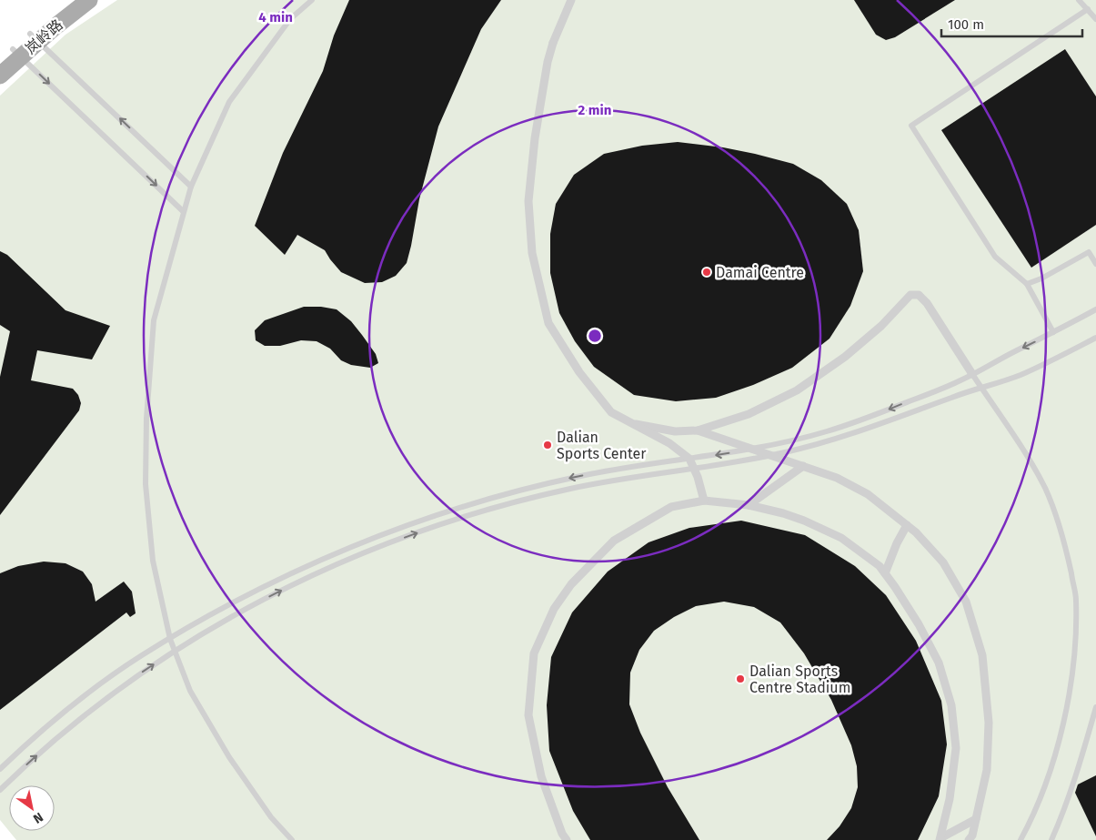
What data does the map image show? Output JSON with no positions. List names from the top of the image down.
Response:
{
  "streets": {
    "main road": ["岚岭路"]
  },
  "places": ["Damai Centre", "Dalian Sports Center", "Dalian Sports Centre Stadium"],
  "scale_bar": "100 m",
  "north": "bottom right",
  "rings": ["4 min", "2 min"]
}
